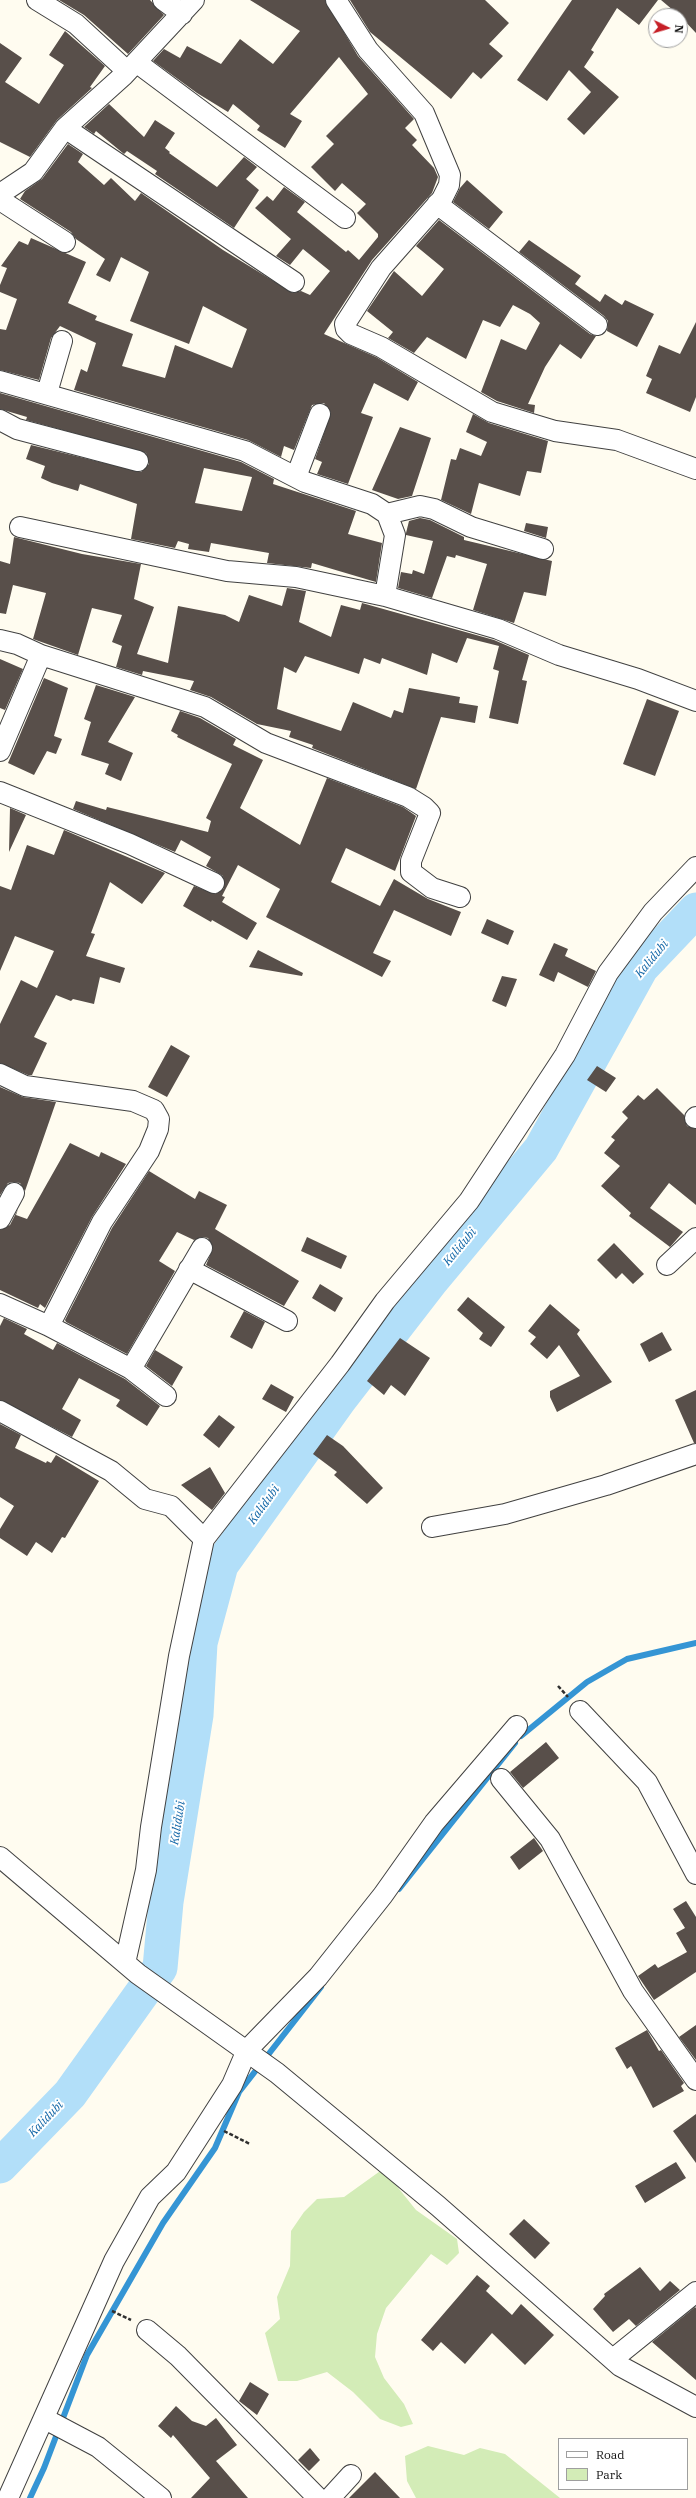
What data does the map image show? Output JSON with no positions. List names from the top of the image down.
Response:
{
  "water": ["Kalidubi"],
  "legend": ["Road", "Park"],
  "north": "right"
}
